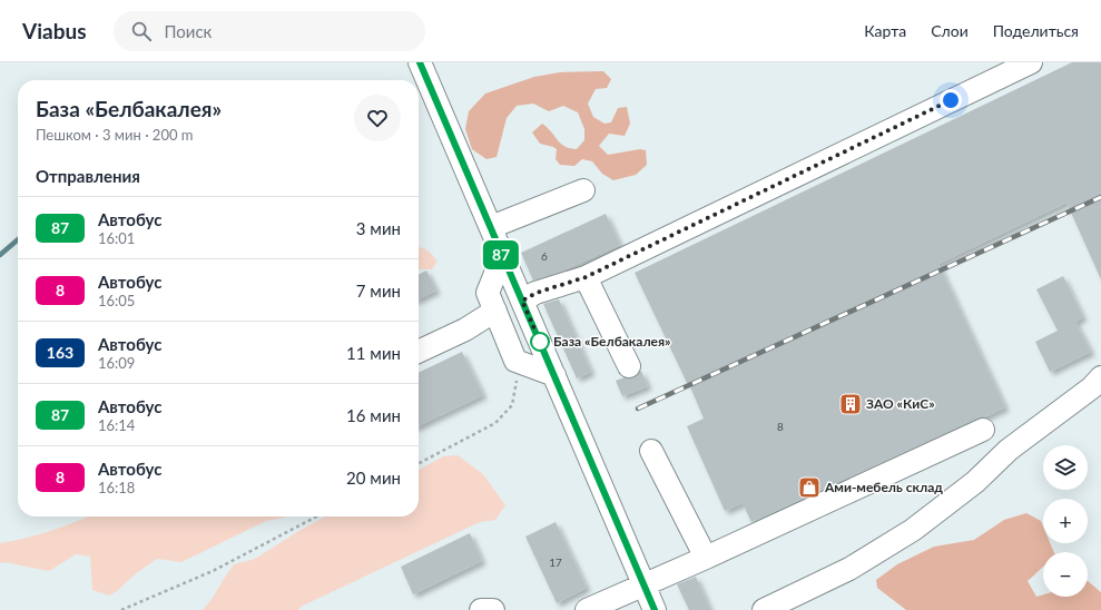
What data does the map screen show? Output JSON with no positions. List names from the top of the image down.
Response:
{
  "places": {
    "other": ["База «Белбакалея»"],
    "building": ["ЗАО «КиС»"],
    "shop": ["Ами-мебель склад"]
  },
  "lines": ["bus line 87"],
  "house_numbers": ["6", "8", "17"],
  "page": {
    "header": "Viabus",
    "search": "Поиск",
    "nav": ["Карта", "Слои", "Поделиться"],
    "on_map": "87",
    "heading": [
      ["База «Белбакалея»", "Пешком · 3 мин · 200 m"],
      "Отправления"
    ],
    "list": [
      {
        "mark": "87",
        "name": "Автобус",
        "note": "16:01",
        "value": "3 мин"
      },
      {
        "mark": "8",
        "name": "Автобус",
        "note": "16:05",
        "value": "7 мин"
      },
      {
        "mark": "163",
        "name": "Автобус",
        "note": "16:09",
        "value": "11 мин"
      },
      {
        "mark": "87",
        "name": "Автобус",
        "note": "16:14",
        "value": "16 мин"
      },
      {
        "mark": "8",
        "name": "Автобус",
        "note": "16:18",
        "value": "20 мин"
      }
    ],
    "map_buttons": ["+", "−"]
  }
}
